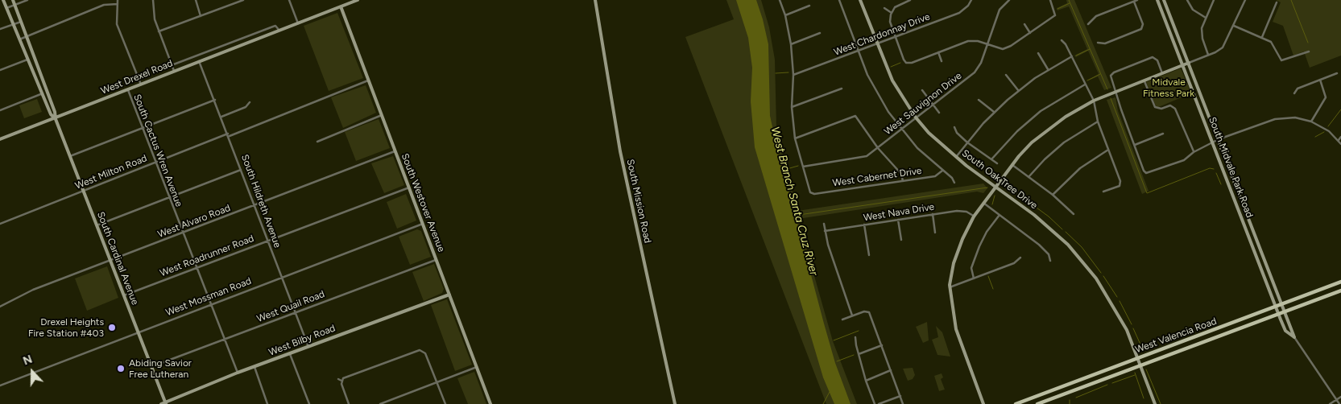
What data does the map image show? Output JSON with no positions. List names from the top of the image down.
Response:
{
  "streets": {
    "main road": ["West Valencia Road"],
    "street": [
      "West Chardonnay Drive",
      "West Drexel Road",
      "West Sauvignon Drive",
      "South Cactus Wren Avenue",
      "South Midvale Park Road",
      "West Milton Road",
      "West Cabernet Drive",
      "South Oak Tree Drive",
      "South Hildreth Avenue",
      "South Mission Road",
      "South Westover Avenue",
      "West Nava Drive",
      "West Alvaro Road",
      "West Roadrunner Road",
      "South Cardinal Avenue",
      "West Mossman Road",
      "West Quail Road",
      "West Bilby Road"
    ]
  },
  "crossings": [
    ["West Chardonnay Drive", "South Oak Tree Drive"],
    ["West Drexel Road", "South Cactus Wren Avenue"],
    ["West Drexel Road", "South Hildreth Avenue"],
    ["West Drexel Road", "South Westover Avenue"],
    ["West Drexel Road", "South Cardinal Avenue"],
    ["West Sauvignon Drive", "West Cabernet Drive"],
    ["West Sauvignon Drive", "South Oak Tree Drive"],
    ["South Cactus Wren Avenue", "West Milton Road"],
    ["South Cactus Wren Avenue", "West Alvaro Road"],
    ["South Cactus Wren Avenue", "West Roadrunner Road"],
    ["South Cactus Wren Avenue", "West Mossman Road"],
    ["South Cactus Wren Avenue", "West Quail Road"],
    ["South Cactus Wren Avenue", "West Bilby Road"],
    ["South Midvale Park Road", "West Valencia Road"],
    ["West Milton Road", "South Hildreth Avenue"],
    ["West Milton Road", "South Westover Avenue"],
    ["West Milton Road", "South Cardinal Avenue"],
    ["South Oak Tree Drive", "West Valencia Road"],
    ["South Hildreth Avenue", "West Alvaro Road"],
    ["South Hildreth Avenue", "West Roadrunner Road"],
    ["South Hildreth Avenue", "West Mossman Road"],
    ["South Hildreth Avenue", "West Quail Road"],
    ["South Hildreth Avenue", "West Bilby Road"],
    ["South Westover Avenue", "West Alvaro Road"],
    ["South Westover Avenue", "West Roadrunner Road"],
    ["South Westover Avenue", "West Mossman Road"],
    ["South Westover Avenue", "West Quail Road"],
    ["South Westover Avenue", "West Bilby Road"],
    ["West Alvaro Road", "South Cardinal Avenue"],
    ["West Roadrunner Road", "South Cardinal Avenue"],
    ["South Cardinal Avenue", "West Mossman Road"],
    ["South Cardinal Avenue", "West Quail Road"],
    ["South Cardinal Avenue", "West Bilby Road"]
  ],
  "water": ["West Branch Santa Cruz River"],
  "parks": ["Midvale Fitness Park"],
  "places": ["Drexel Heights Fire Station #403", "Abiding Savior Free Lutheran"],
  "north": "top"
}
